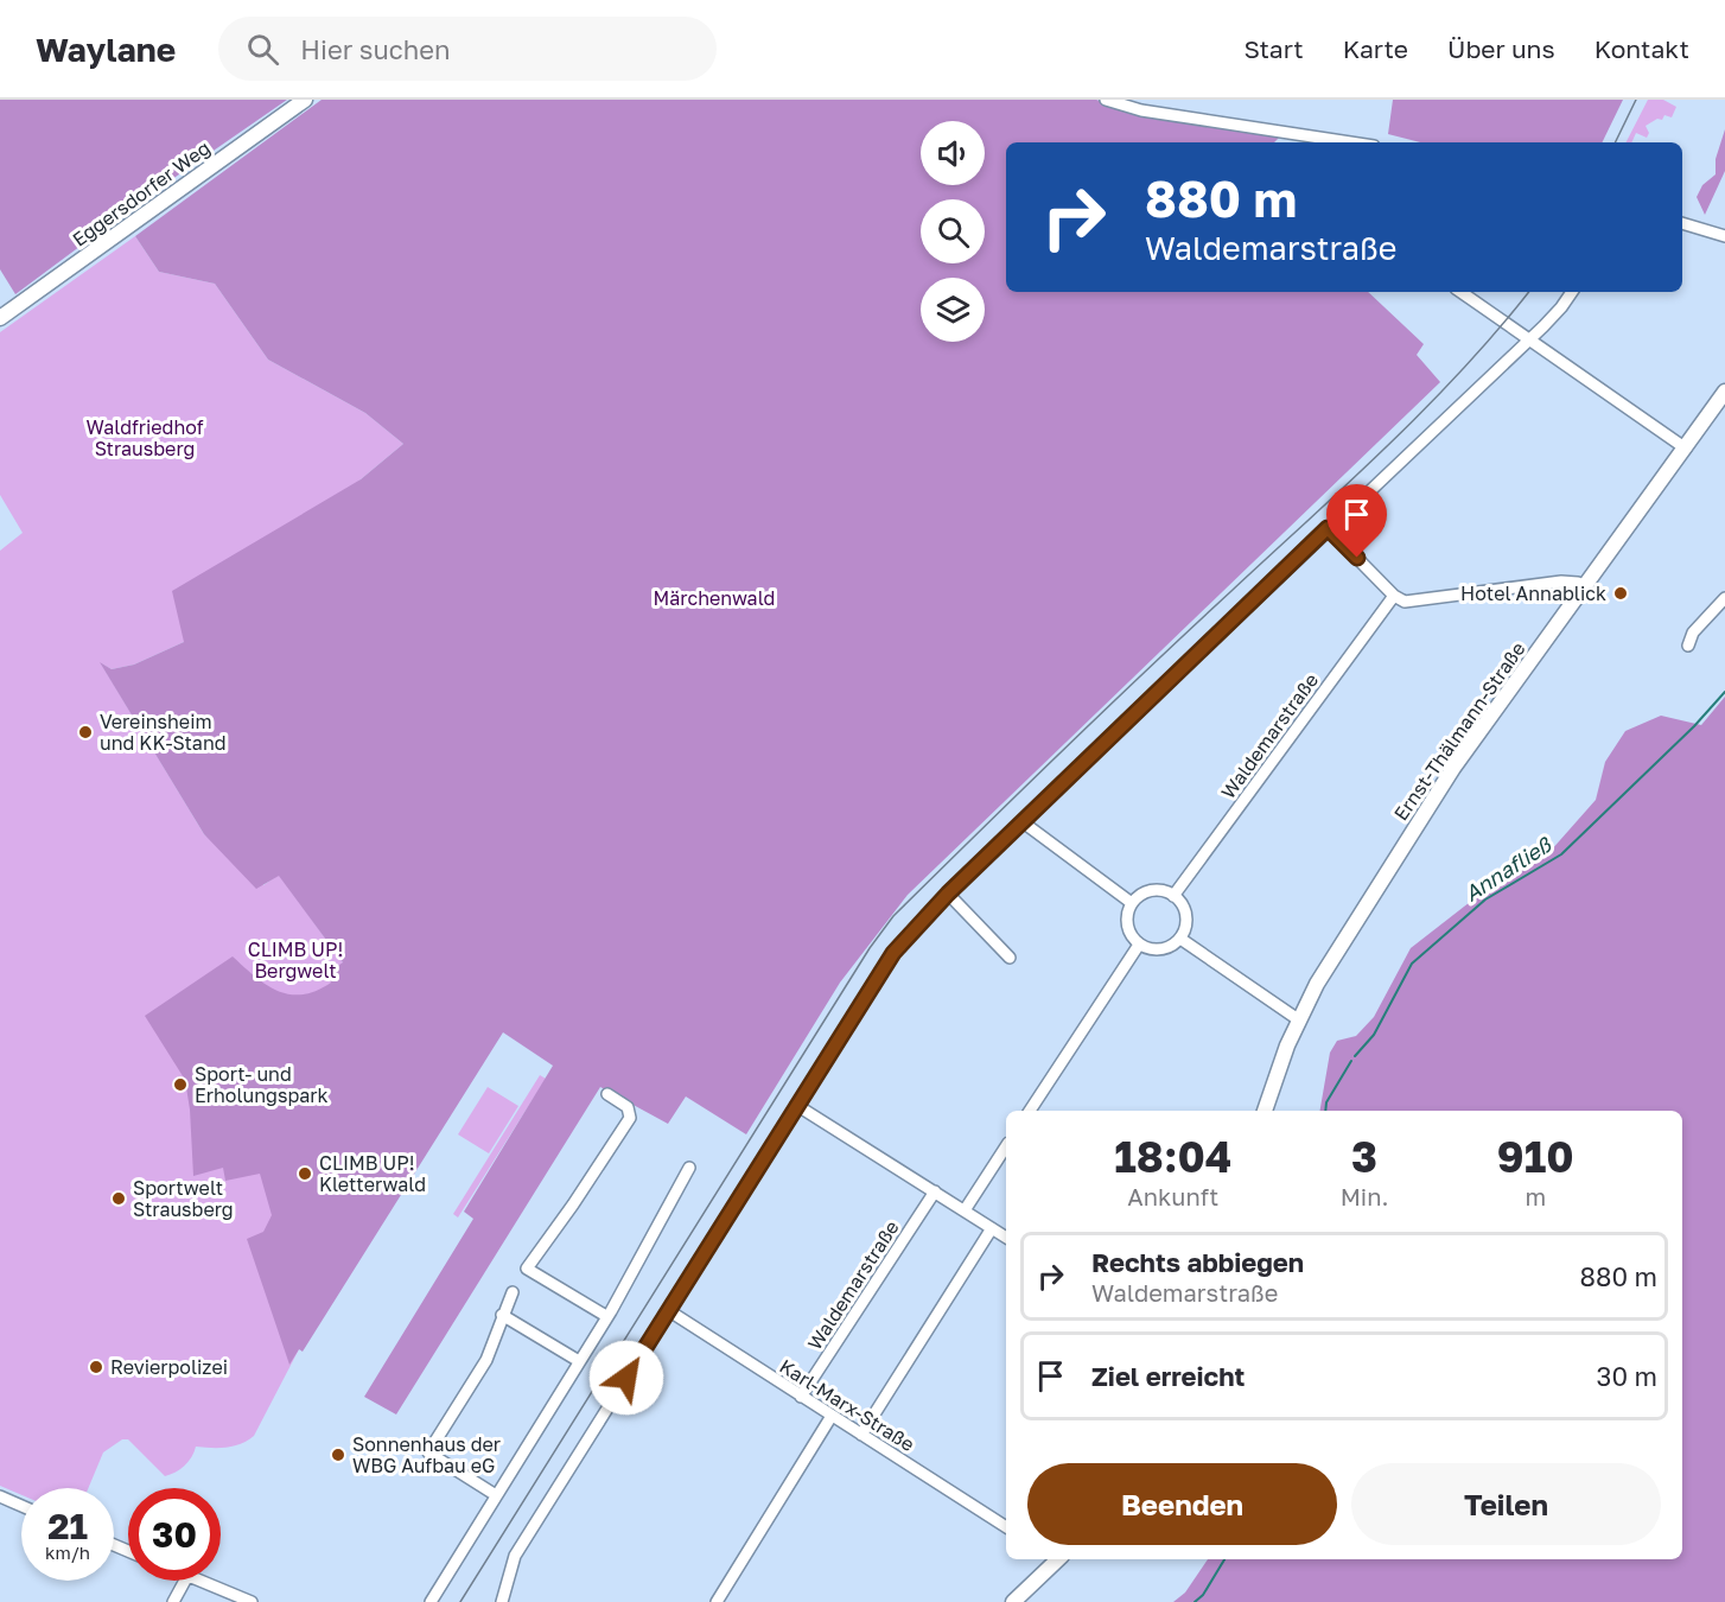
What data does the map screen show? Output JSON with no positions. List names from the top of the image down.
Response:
{
  "streets": {
    "main road": ["Eggersdorfer Weg", "Ernst-Thälmann-Straße"],
    "street": ["Waldemarstraße", "Karl-Marx-Straße"]
  },
  "crossings": [
    ["Waldemarstraße", "Karl-Marx-Straße"]
  ],
  "water": ["Annafließ"],
  "parks": ["Waldfriedhof Strausberg", "Märchenwald", "CLIMB UP! Bergwelt"],
  "places": [
    "Hotel Annablick",
    "Vereinsheim und KK-Stand",
    "Sport- und Erholungspark",
    "CLIMB UP! Kletterwald",
    "Sportwelt Strausberg",
    "Revierpolizei",
    "Sonnenhaus der WBG Aufbau eG"
  ],
  "page": {
    "header": "Waylane",
    "search": "Hier suchen",
    "nav": [
      "Start",
      "Karte",
      "Über uns",
      "Kontakt"
    ],
    "turn": ["880 m", "Waldemarstraße"],
    "eta": [
      "18:04",
      "Ankunft",
      "3",
      "Min.",
      "910",
      "m"
    ],
    "list": [
      {
        "name": "Rechts abbiegen",
        "note": "Waldemarstraße",
        "value": "880 m"
      },
      {
        "name": "Ziel erreicht",
        "value": "30 m"
      }
    ],
    "buttons": ["Beenden", "Teilen"],
    "speed": "21 km/h",
    "limit": "30"
  }
}
